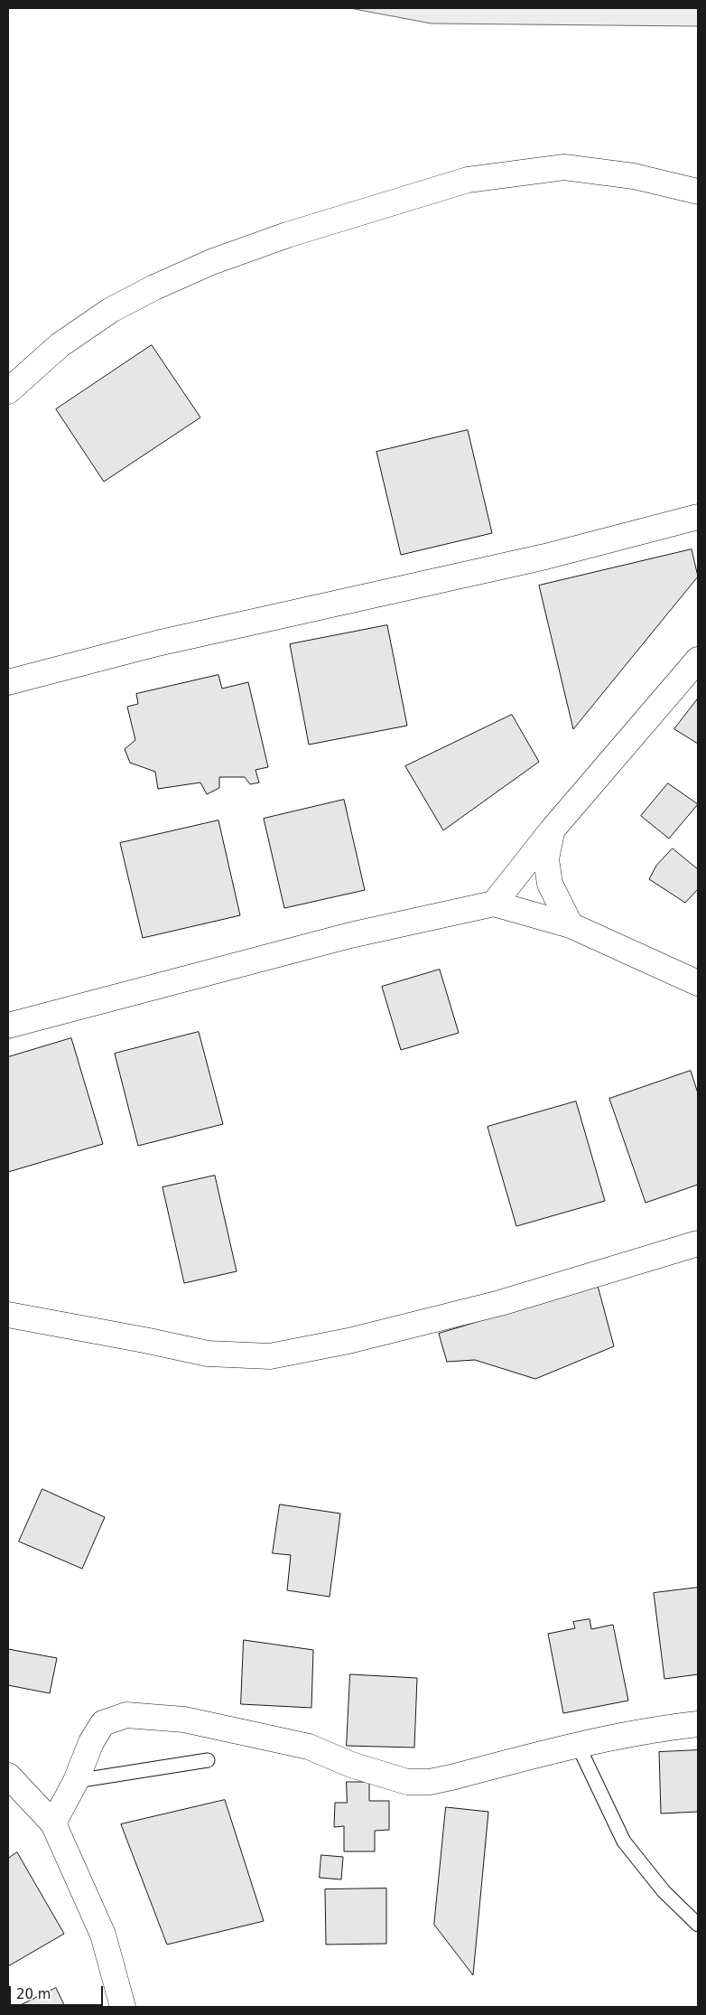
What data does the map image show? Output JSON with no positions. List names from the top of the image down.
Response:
{
  "scale_bar": "20 m"
}
